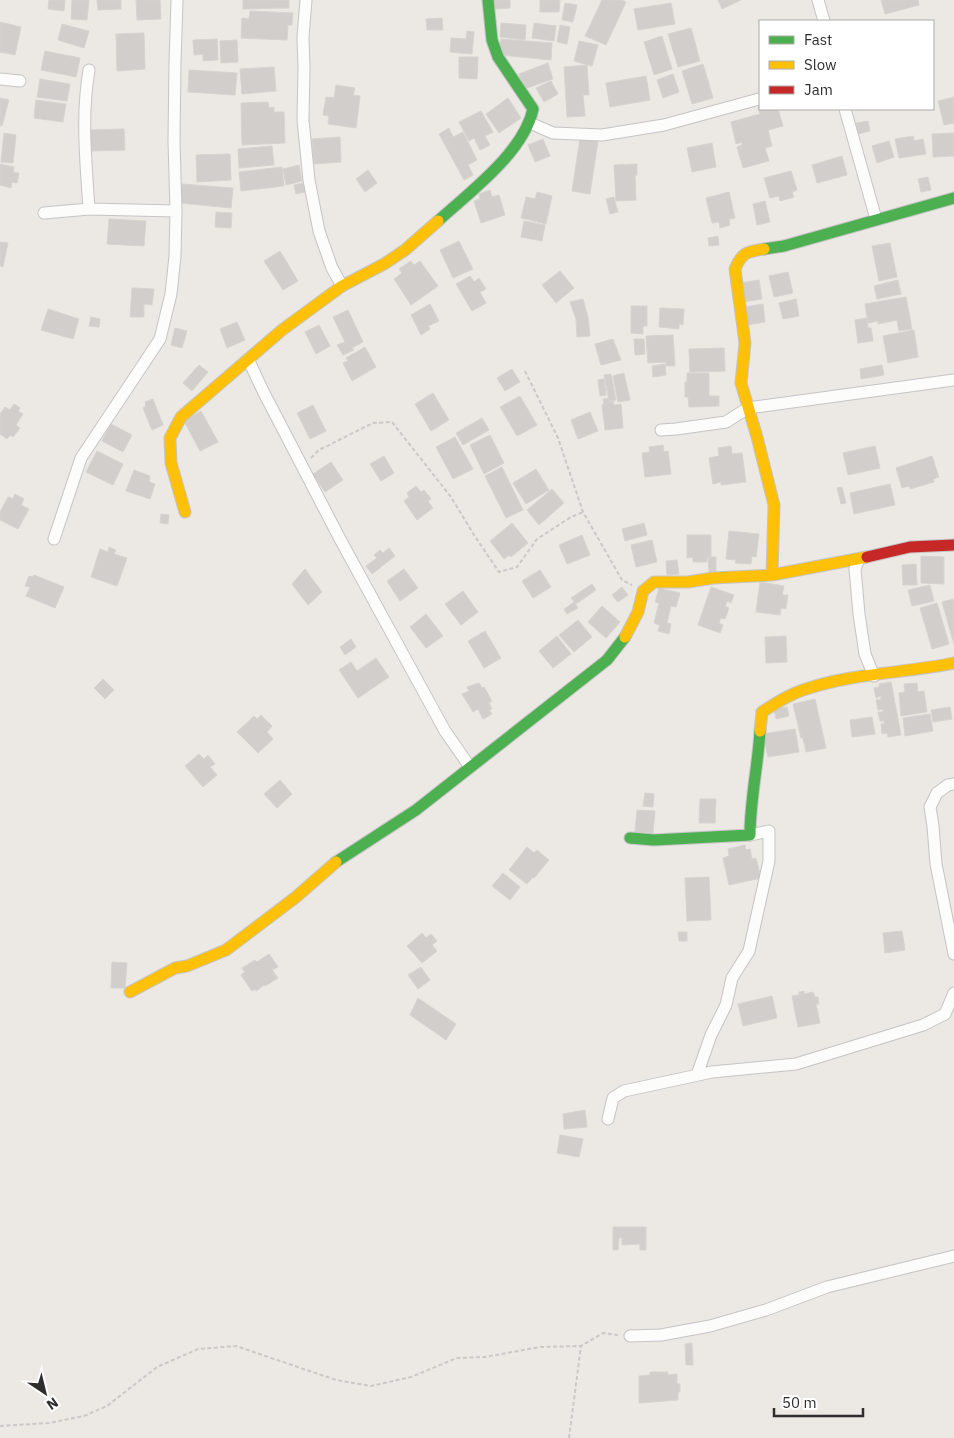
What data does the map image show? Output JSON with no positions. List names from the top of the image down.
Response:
{
  "legend": ["Fast", "Slow", "Jam"],
  "scale_bar": "50 m",
  "north": "bottom right"
}
